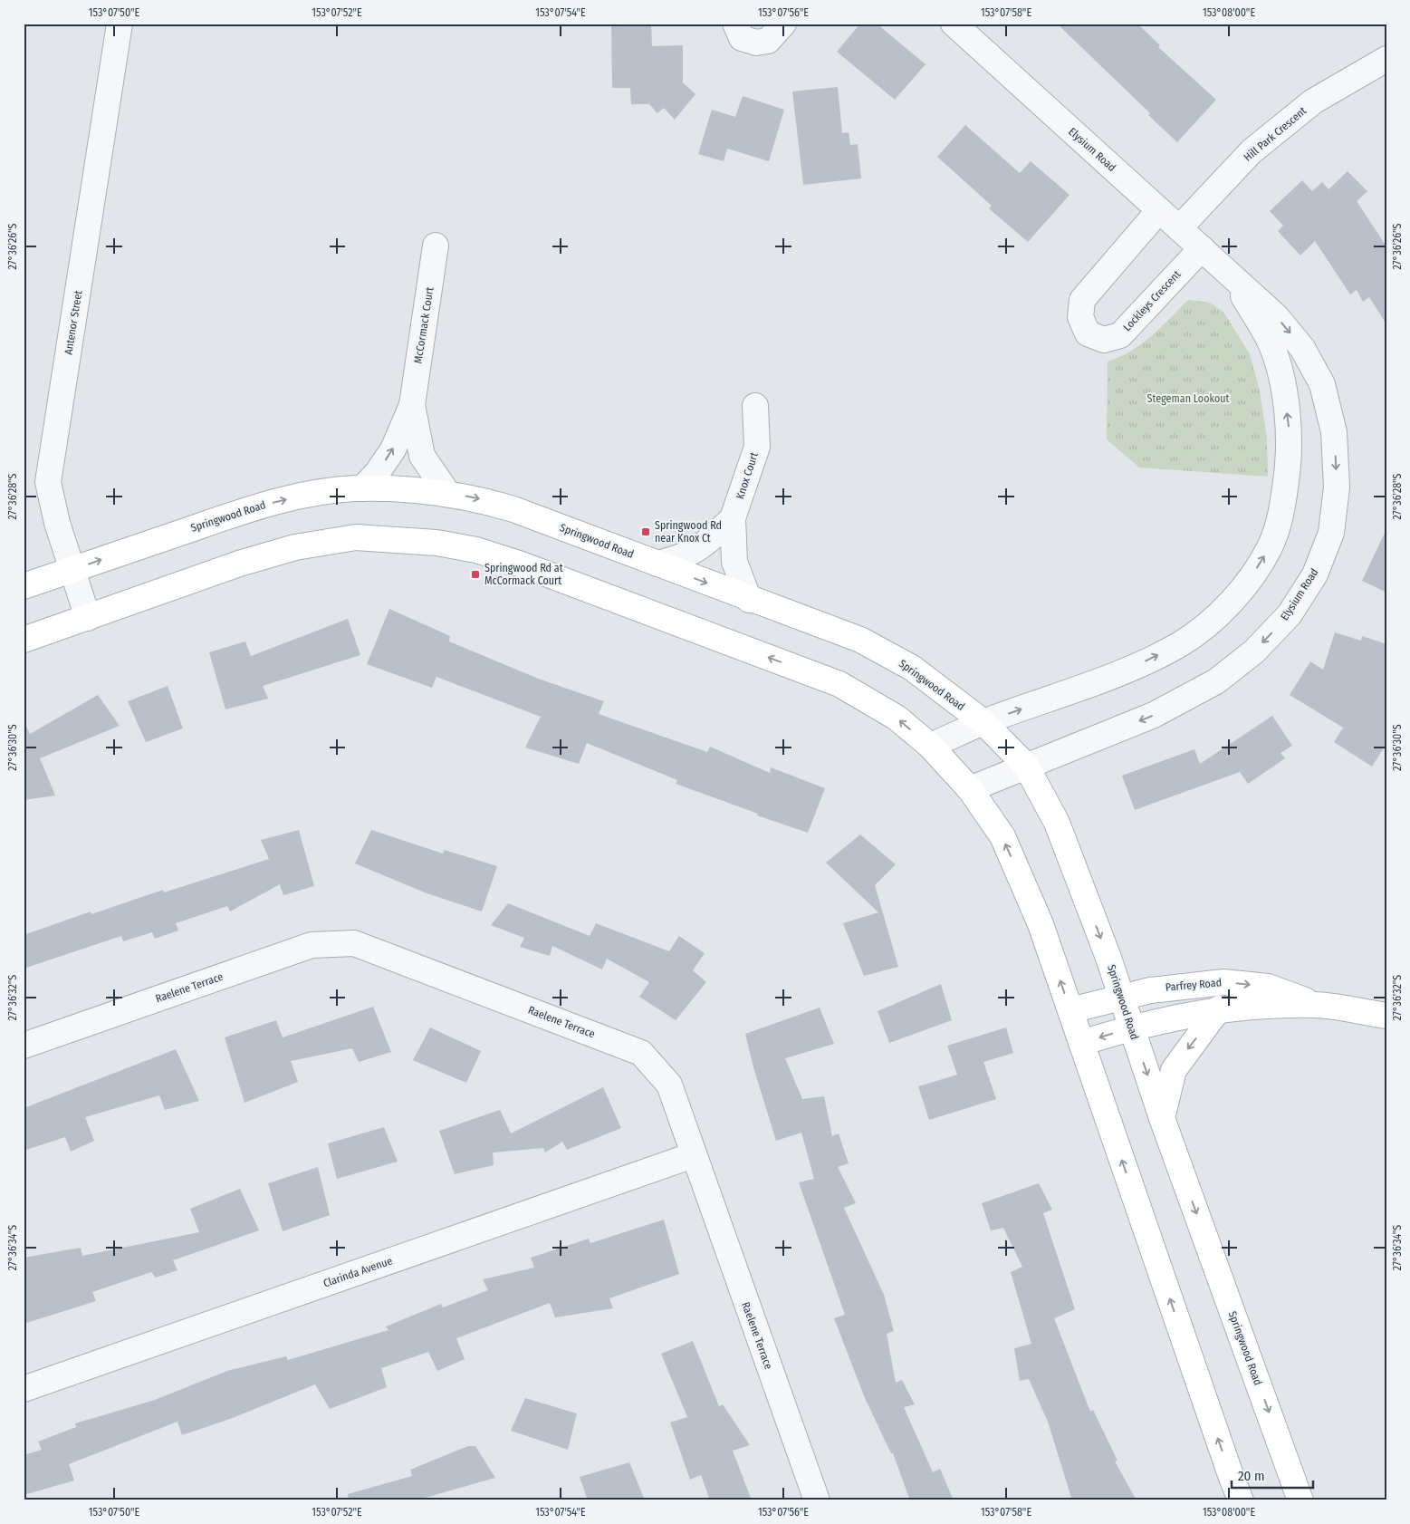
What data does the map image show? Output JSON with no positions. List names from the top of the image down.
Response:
{
  "streets": {
    "main road": ["Springwood Road", "Parfrey Road"],
    "street": [
      "Hill Park Crescent",
      "Elysium Road",
      "Lockleys Crescent",
      "Antenor Street",
      "McCormack Court",
      "Knox Court",
      "Raelene Terrace",
      "Clarinda Avenue"
    ]
  },
  "crossings": [
    ["Hill Park Crescent", "Elysium Road"],
    ["Elysium Road", "Lockleys Crescent"],
    ["Elysium Road", "Springwood Road"],
    ["Antenor Street", "Springwood Road"],
    ["McCormack Court", "Springwood Road"],
    ["Knox Court", "Springwood Road"],
    ["Springwood Road", "Parfrey Road"],
    ["Raelene Terrace", "Clarinda Avenue"]
  ],
  "one_way": ["Springwood Road"],
  "parks": ["Stegeman Lookout"],
  "places": {
    "transit": ["Springwood Rd near Knox Ct", "Springwood Rd at McCormack Court"]
  },
  "scale_bar": "20 m",
  "coordinates": [
    "153°07'50\"E",
    "153°07'52\"E",
    "153°07'54\"E",
    "153°07'56\"E",
    "153°07'58\"E",
    "153°08'00\"E",
    "27°36'26\"S",
    "27°36'28\"S",
    "27°36'30\"S",
    "27°36'32\"S",
    "27°36'34\"S"
  ]
}
